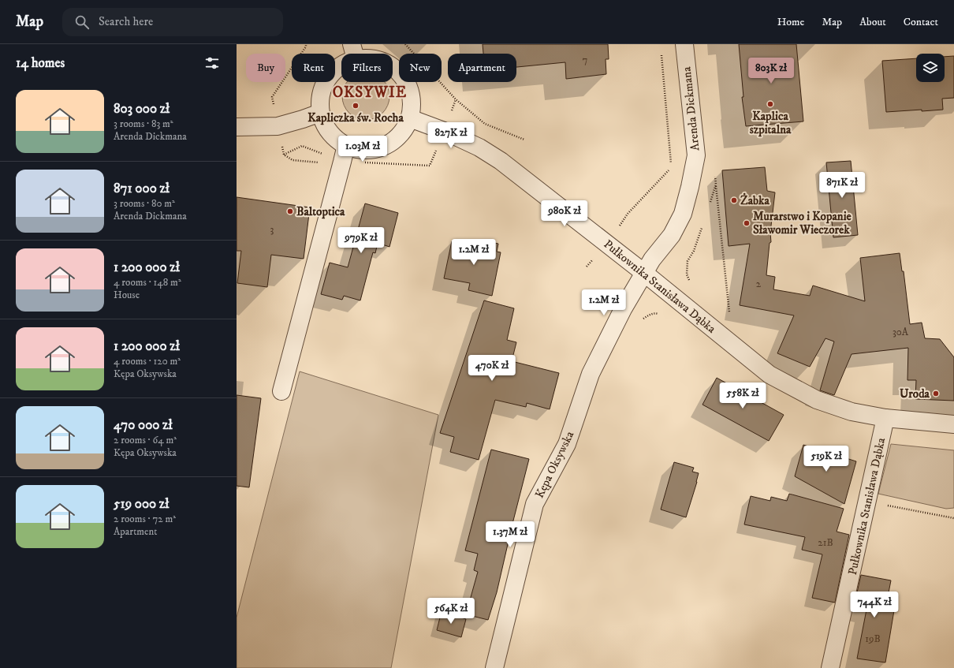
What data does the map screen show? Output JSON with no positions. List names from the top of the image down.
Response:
{
  "streets": {
    "street": ["Arenda Dickmana", "Pułkownika Stanisława Dąbka", "Kępa Oksywska"]
  },
  "crossings": [
    ["Arenda Dickmana", "Pułkownika Stanisława Dąbka"],
    ["Arenda Dickmana", "Kępa Oksywska"],
    ["Pułkownika Stanisława Dąbka", "Kępa Oksywska"]
  ],
  "districts": ["OKSYWIE"],
  "places": [
    "Kaplica szpitalna",
    "Kapliczka św. Rocha",
    "Żabka",
    "Baltoptica",
    "Murarstwo i Kopanie Sławomir Wieczorek",
    "Uroda"
  ],
  "house_numbers": [
    "7",
    "3",
    "2",
    "30A",
    "21B",
    "19B"
  ],
  "page": {
    "header": "Map",
    "search": "Search here",
    "nav": [
      "Home",
      "Map",
      "About",
      "Contact"
    ],
    "heading": "14 homes",
    "chip": [
      "Buy",
      "Rent",
      "Filters",
      "New",
      "Apartment"
    ],
    "price": [
      "803K zł",
      "827K zł",
      "1.03M zł",
      "871K zł",
      "980K zł",
      "979K zł",
      "1.2M zł",
      "1.2M zł",
      "470K zł",
      "558K zł",
      "519K zł",
      "1.37M zł",
      "744K zł",
      "564K zł"
    ],
    "list": [
      {
        "name": "803 000 zł",
        "note": "3 rooms · 83 m² · Arenda Dickmana"
      },
      {
        "name": "871 000 zł",
        "note": "3 rooms · 80 m² · Arenda Dickmana"
      },
      {
        "name": "1 200 000 zł",
        "note": "4 rooms · 148 m² · House"
      },
      {
        "name": "1 200 000 zł",
        "note": "4 rooms · 120 m² · Kępa Oksywska"
      },
      {
        "name": "470 000 zł",
        "note": "2 rooms · 64 m² · Kępa Oksywska"
      },
      {
        "name": "519 000 zł",
        "note": "2 rooms · 72 m² · Apartment"
      }
    ]
  }
}
